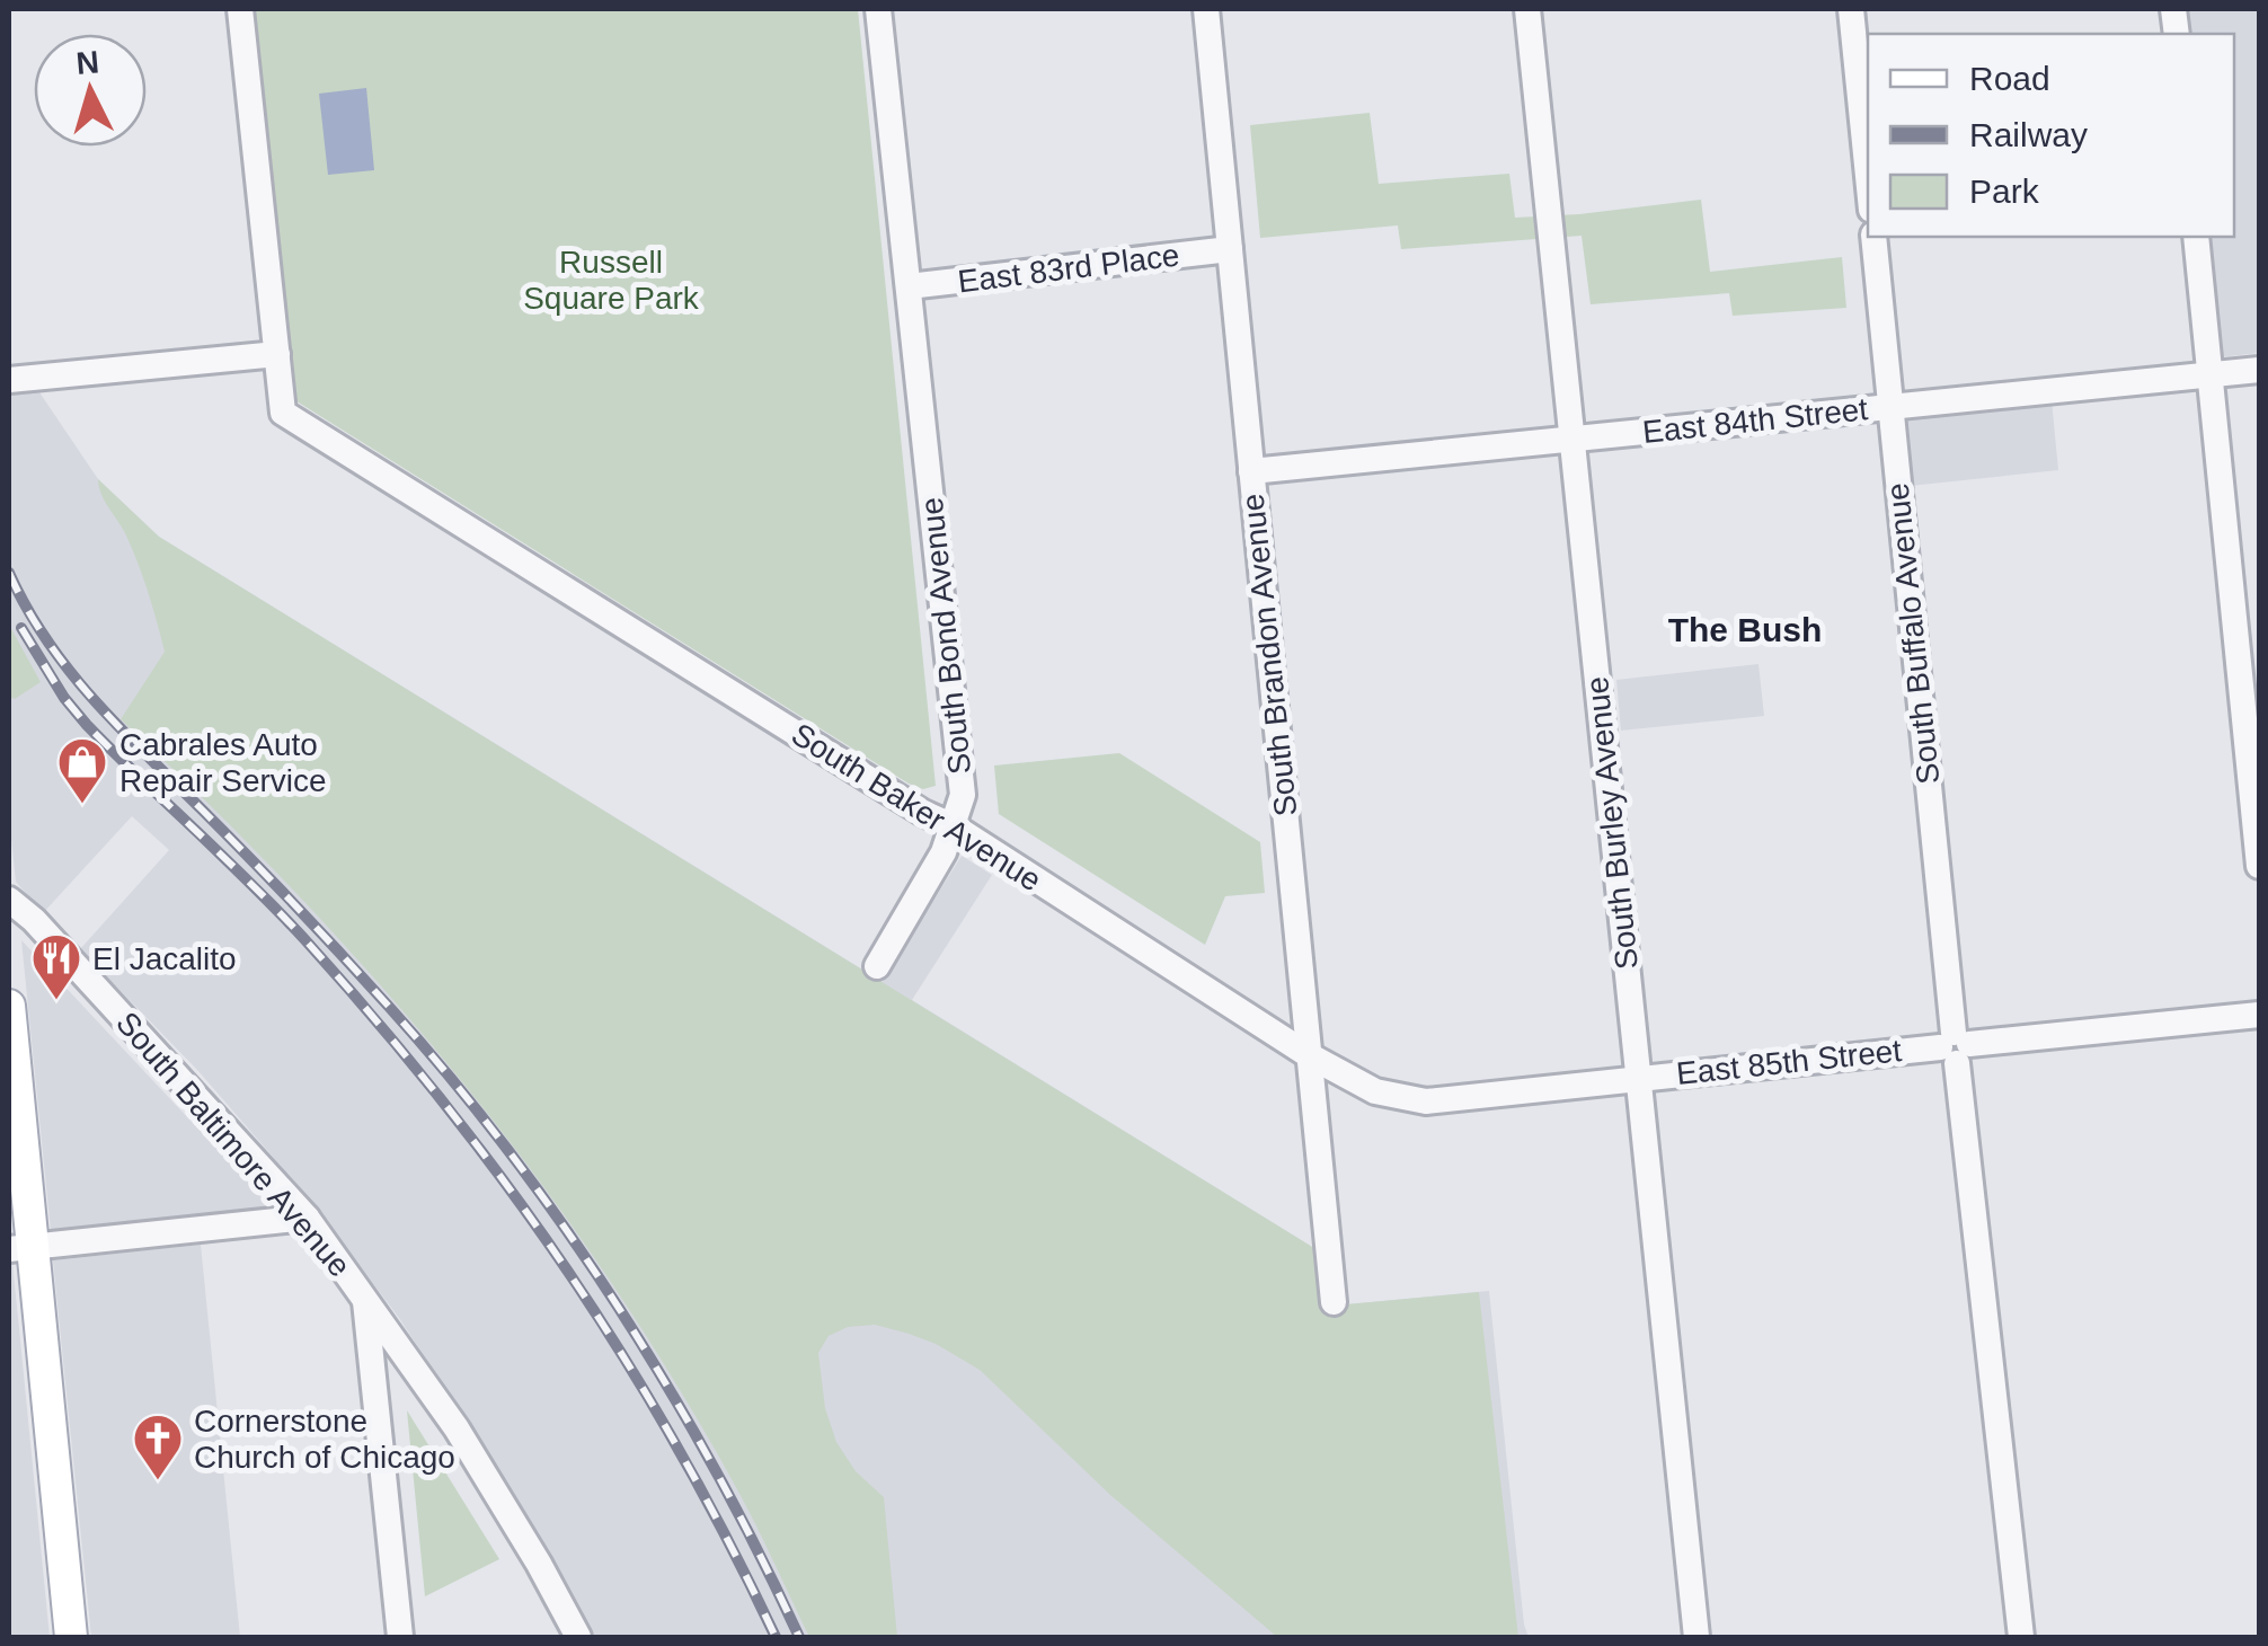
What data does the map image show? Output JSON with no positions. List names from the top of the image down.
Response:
{
  "streets": {
    "street": [
      "East 83rd Place",
      "East 84th Street",
      "South Buffalo Avenue",
      "South Bond Avenue",
      "South Brandon Avenue",
      "South Baker Avenue",
      "South Burley Avenue",
      "East 85th Street",
      "South Baltimore Avenue"
    ]
  },
  "crossings": [
    ["East 83rd Place", "South Bond Avenue"],
    ["East 83rd Place", "South Brandon Avenue"],
    ["East 84th Street", "South Buffalo Avenue"],
    ["East 84th Street", "South Brandon Avenue"],
    ["East 84th Street", "South Burley Avenue"],
    ["South Buffalo Avenue", "East 85th Street"],
    ["South Bond Avenue", "South Baker Avenue"],
    ["South Brandon Avenue", "South Baker Avenue"],
    ["South Baker Avenue", "South Burley Avenue"],
    ["South Baker Avenue", "East 85th Street"],
    ["South Burley Avenue", "East 85th Street"]
  ],
  "districts": ["The Bush"],
  "parks": ["Russell Square Park"],
  "places": {
    "shop": ["Cabrales Auto Repair Service"],
    "restaurant": ["El Jacalito"],
    "church": ["Cornerstone Church of Chicago"]
  },
  "legend": ["Road", "Railway", "Park"],
  "north": "top"
}
